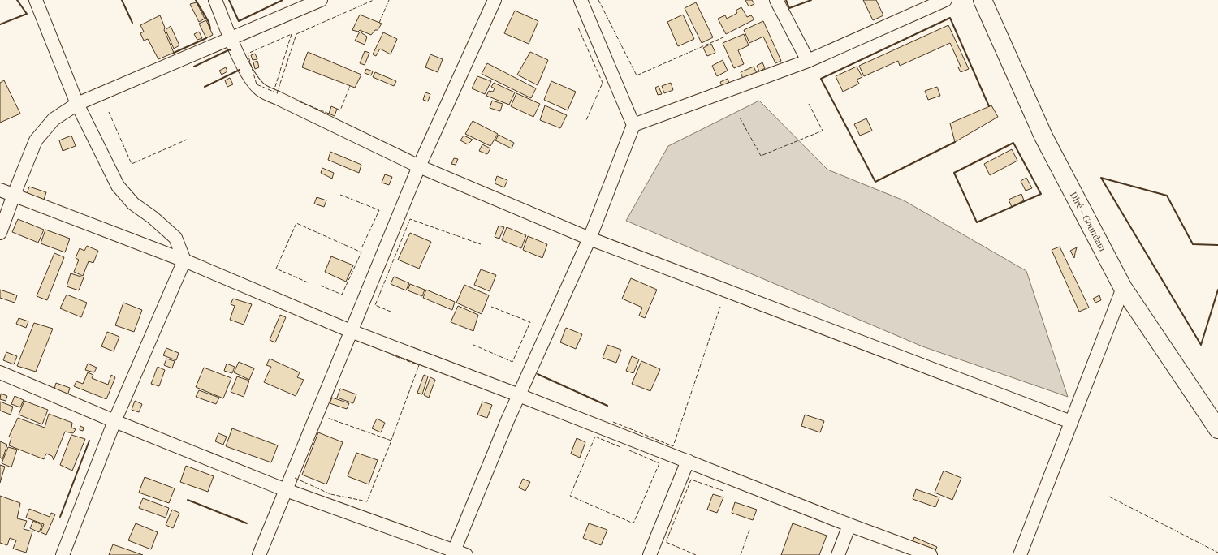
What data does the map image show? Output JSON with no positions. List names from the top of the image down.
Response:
{
  "streets": {
    "main road": ["Diré - Goundam"]
  }
}
